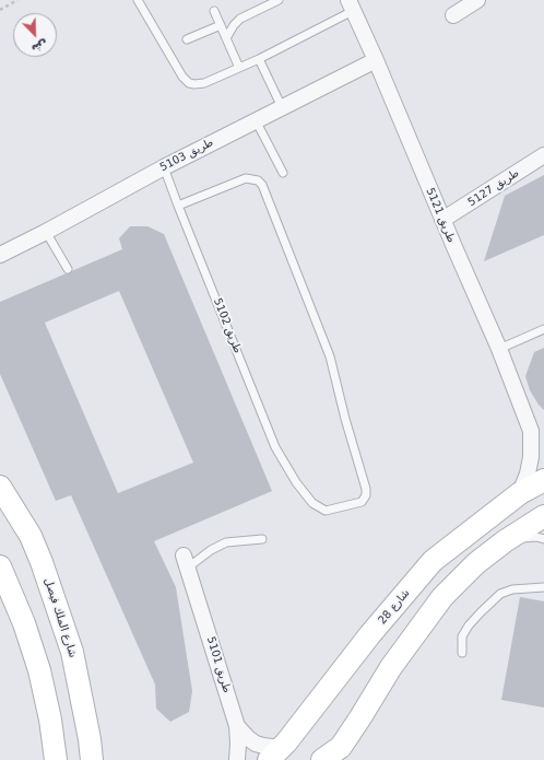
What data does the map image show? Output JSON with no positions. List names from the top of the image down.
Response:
{
  "streets": {
    "main road": ["شارع 28", "شارع الملك فيصل"],
    "street": [
      "طريق 5103",
      "طريق 5127",
      "طريق 5121",
      "طريق 5101"
    ],
    "lane": ["طريق 5102"]
  },
  "crossings": [
    ["طريق 5103", "طريق 5121"],
    ["طريق 5103", "طريق 5102"],
    ["طريق 5127", "طريق 5121"],
    ["طريق 5121", "شارع 28"],
    ["شارع 28", "طريق 5101"]
  ],
  "north": "bottom right"
}
